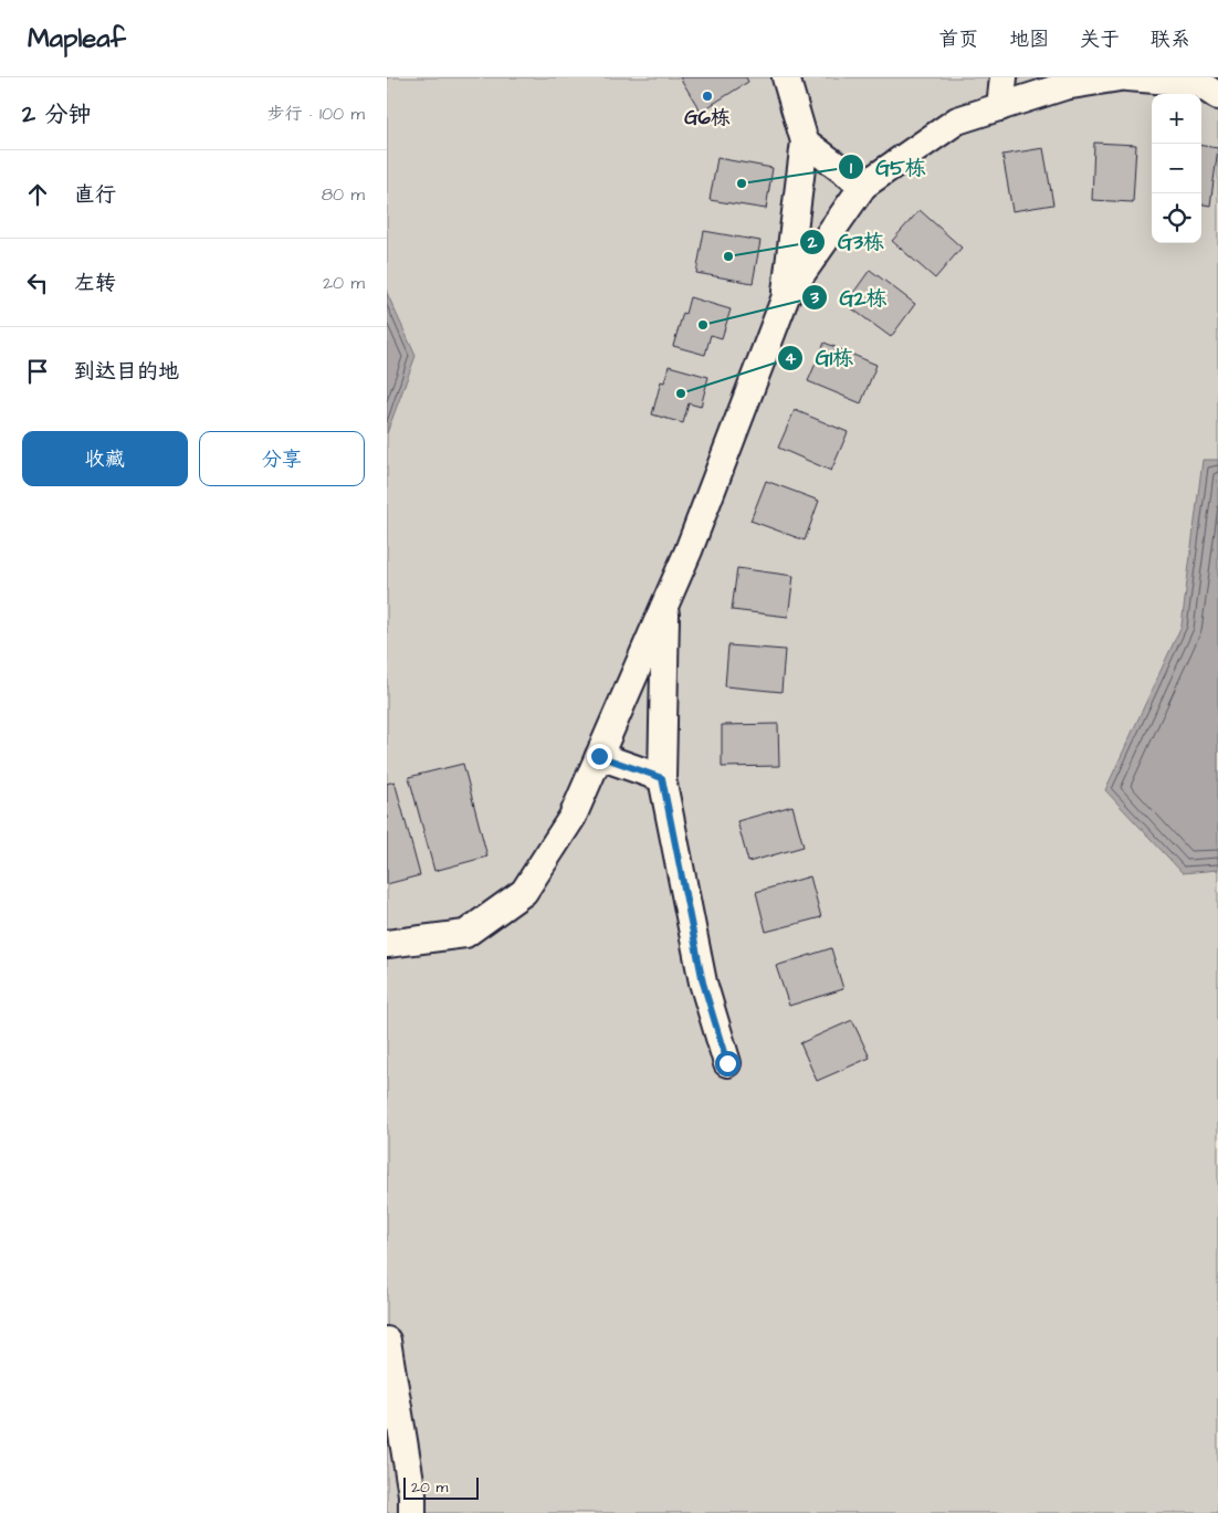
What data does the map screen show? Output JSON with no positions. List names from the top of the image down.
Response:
{
  "places": [
    "G6栋",
    "G5栋",
    "G3栋",
    "G2栋",
    "G1栋"
  ],
  "scale_bar": "20 m",
  "page": {
    "header": "Mapleaf",
    "nav": [
      "首页",
      "地图",
      "关于",
      "联系"
    ],
    "heading": ["2 分钟", "步行 · 100 m"],
    "map_buttons": ["+", "−"],
    "list": [
      ["直行", "80 m"],
      ["左转", "20 m"],
      "到达目的地"
    ],
    "buttons": ["收藏", "分享"],
    "scale": "20 m"
  }
}
